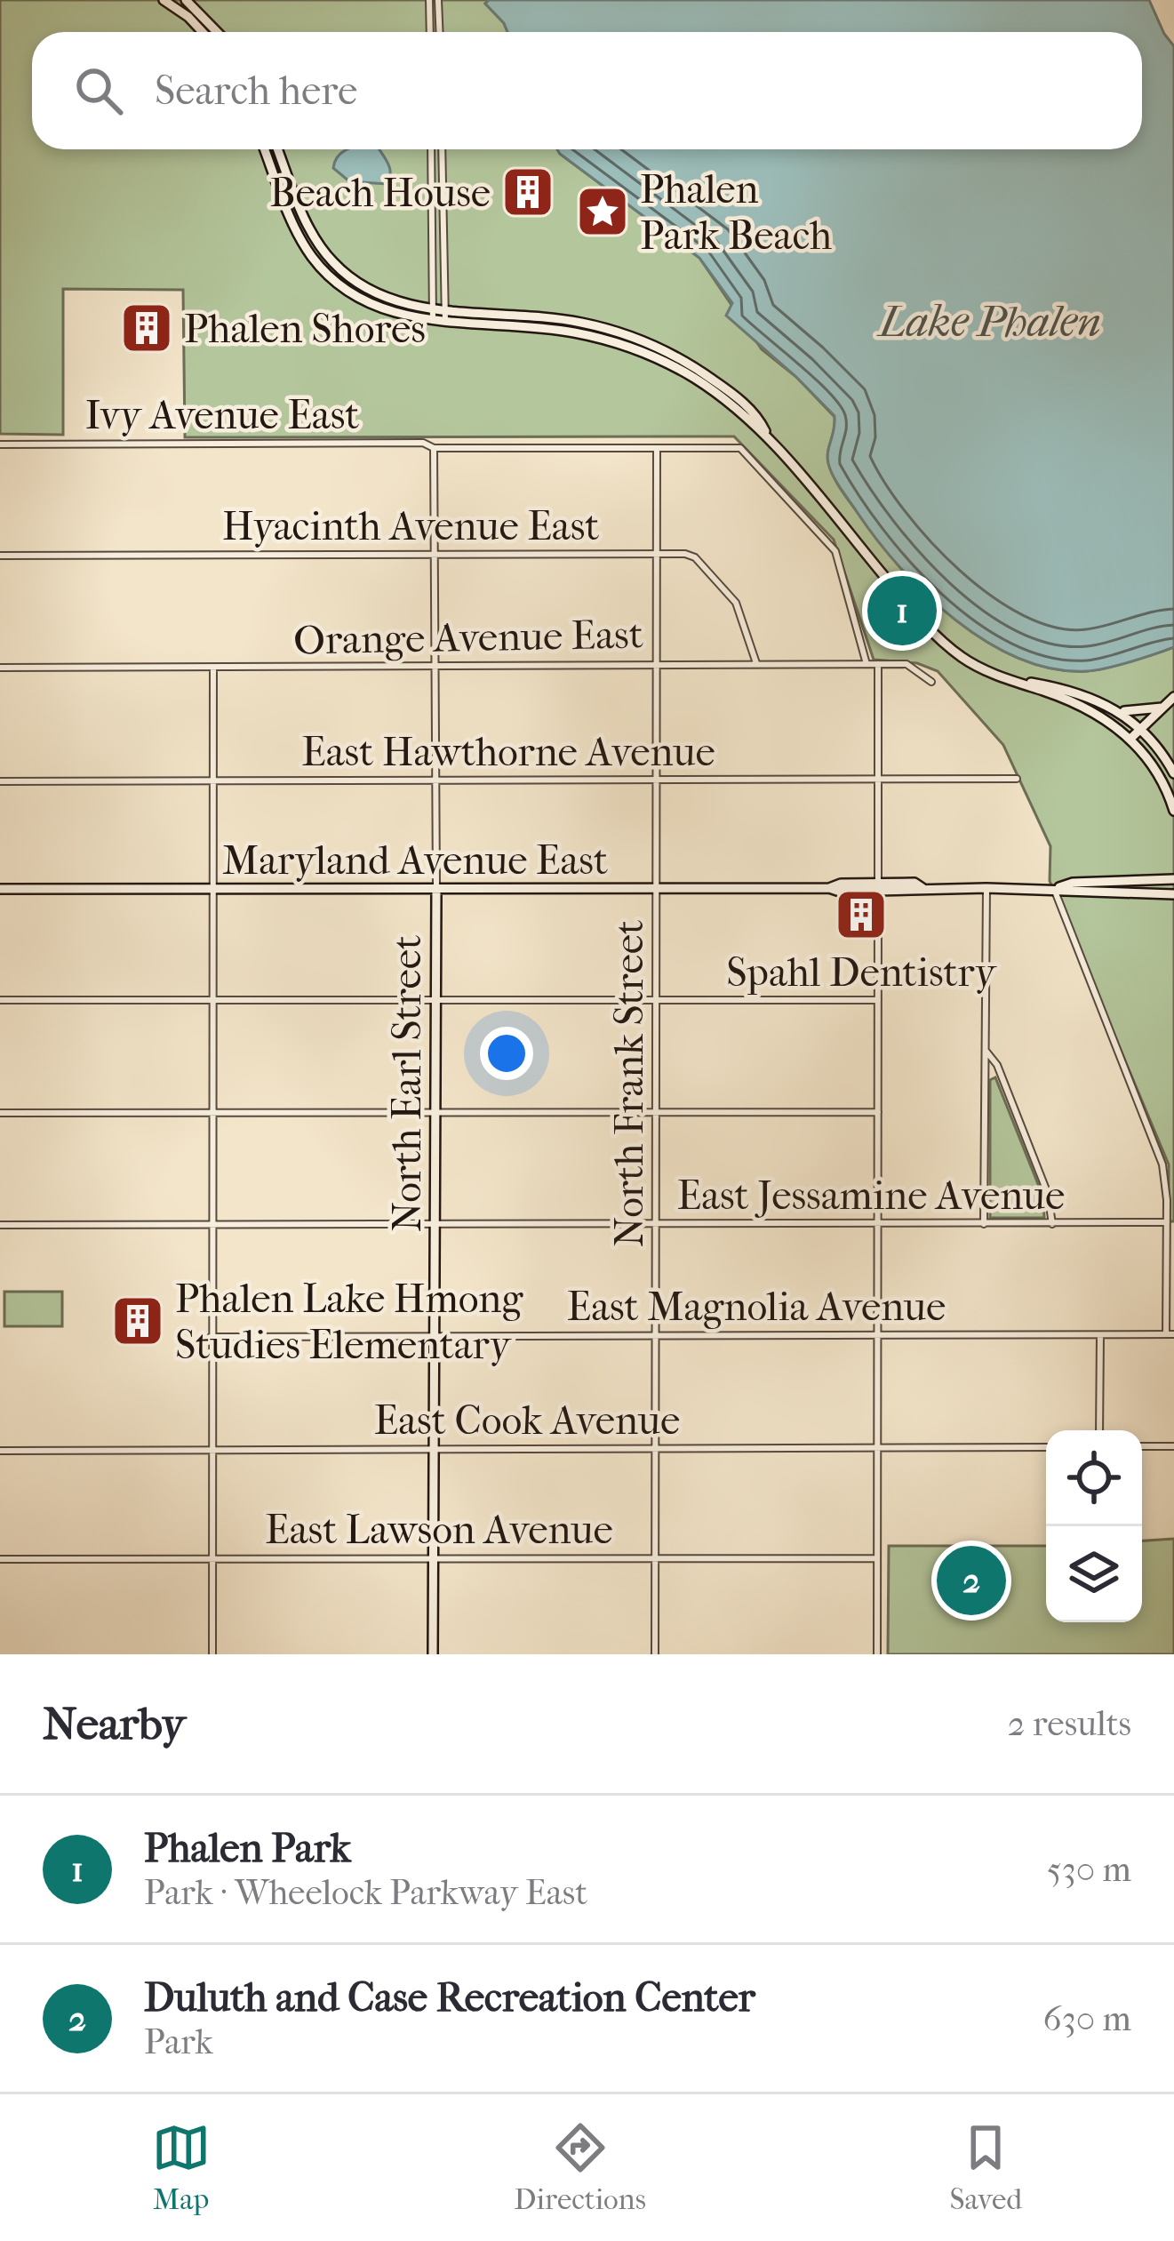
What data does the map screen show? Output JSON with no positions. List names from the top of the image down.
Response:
{
  "streets": {
    "street": [
      "Ivy Avenue East",
      "Hyacinth Avenue East",
      "Orange Avenue East",
      "East Hawthorne Avenue",
      "Maryland Avenue East",
      "North Earl Street",
      "North Frank Street",
      "East Jessamine Avenue",
      "East Magnolia Avenue",
      "East Cook Avenue",
      "East Lawson Avenue"
    ]
  },
  "crossings": [
    ["Ivy Avenue East", "Orange Avenue East"],
    ["Ivy Avenue East", "North Earl Street"],
    ["Ivy Avenue East", "North Frank Street"],
    ["Hyacinth Avenue East", "Orange Avenue East"],
    ["Hyacinth Avenue East", "North Earl Street"],
    ["Hyacinth Avenue East", "North Frank Street"],
    ["Orange Avenue East", "North Earl Street"],
    ["Orange Avenue East", "North Frank Street"],
    ["East Hawthorne Avenue", "North Earl Street"],
    ["East Hawthorne Avenue", "North Frank Street"],
    ["Maryland Avenue East", "North Earl Street"],
    ["Maryland Avenue East", "North Frank Street"],
    ["North Earl Street", "East Jessamine Avenue"],
    ["North Earl Street", "East Magnolia Avenue"],
    ["North Earl Street", "East Cook Avenue"],
    ["North Earl Street", "East Lawson Avenue"],
    ["North Frank Street", "East Jessamine Avenue"],
    ["North Frank Street", "East Magnolia Avenue"],
    ["North Frank Street", "East Cook Avenue"],
    ["North Frank Street", "East Lawson Avenue"]
  ],
  "water": ["Lake Phalen"],
  "places": {
    "building": [
      "Beach House",
      "Phalen Shores",
      "Spahl Dentistry",
      "Phalen Lake Hmong Studies Elementary"
    ],
    "place": ["Phalen Park Beach"]
  },
  "page": {
    "search": "Search here",
    "pins": ["1", "2"],
    "heading": ["Nearby", "2 results"],
    "list": [
      {
        "mark": "1",
        "name": "Phalen Park",
        "note": "Park · Wheelock Parkway East",
        "value": "530 m"
      },
      {
        "mark": "2",
        "name": "Duluth and Case Recreation Center",
        "note": "Park",
        "value": "630 m"
      }
    ],
    "nav": ["Map", "Directions", "Saved"]
  }
}
